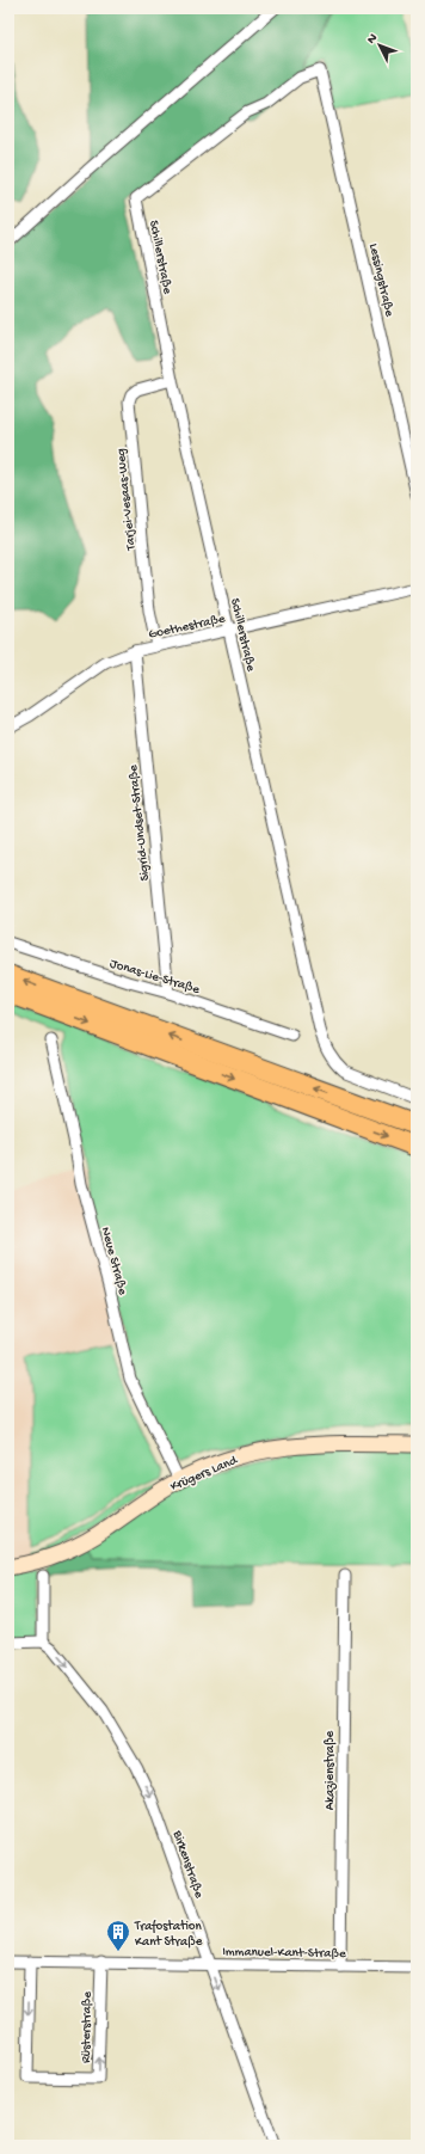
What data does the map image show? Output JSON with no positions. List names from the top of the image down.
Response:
{
  "streets": {
    "street": [
      "Schillerstraße",
      "Lessingstraße",
      "Tarjei-Vesaas-Weg",
      "Goethestraße",
      "Sigrid-Undset-Straße",
      "Jonas-Lie-Straße",
      "Neue Straße",
      "Krügers Land",
      "Akazienstraße",
      "Birkenstraße",
      "Immanuel-Kant-Straße",
      "Rüsterstraße"
    ]
  },
  "crossings": [
    ["Schillerstraße", "Lessingstraße"],
    ["Schillerstraße", "Tarjei-Vesaas-Weg"],
    ["Schillerstraße", "Goethestraße"],
    ["Tarjei-Vesaas-Weg", "Goethestraße"],
    ["Goethestraße", "Sigrid-Undset-Straße"],
    ["Sigrid-Undset-Straße", "Jonas-Lie-Straße"],
    ["Neue Straße", "Krügers Land"],
    ["Akazienstraße", "Immanuel-Kant-Straße"],
    ["Birkenstraße", "Immanuel-Kant-Straße"],
    ["Immanuel-Kant-Straße", "Rüsterstraße"]
  ],
  "one_way": ["Birkenstraße"],
  "places": {
    "building": ["Trafostation Kant Straße"]
  },
  "north": "top left"
}
